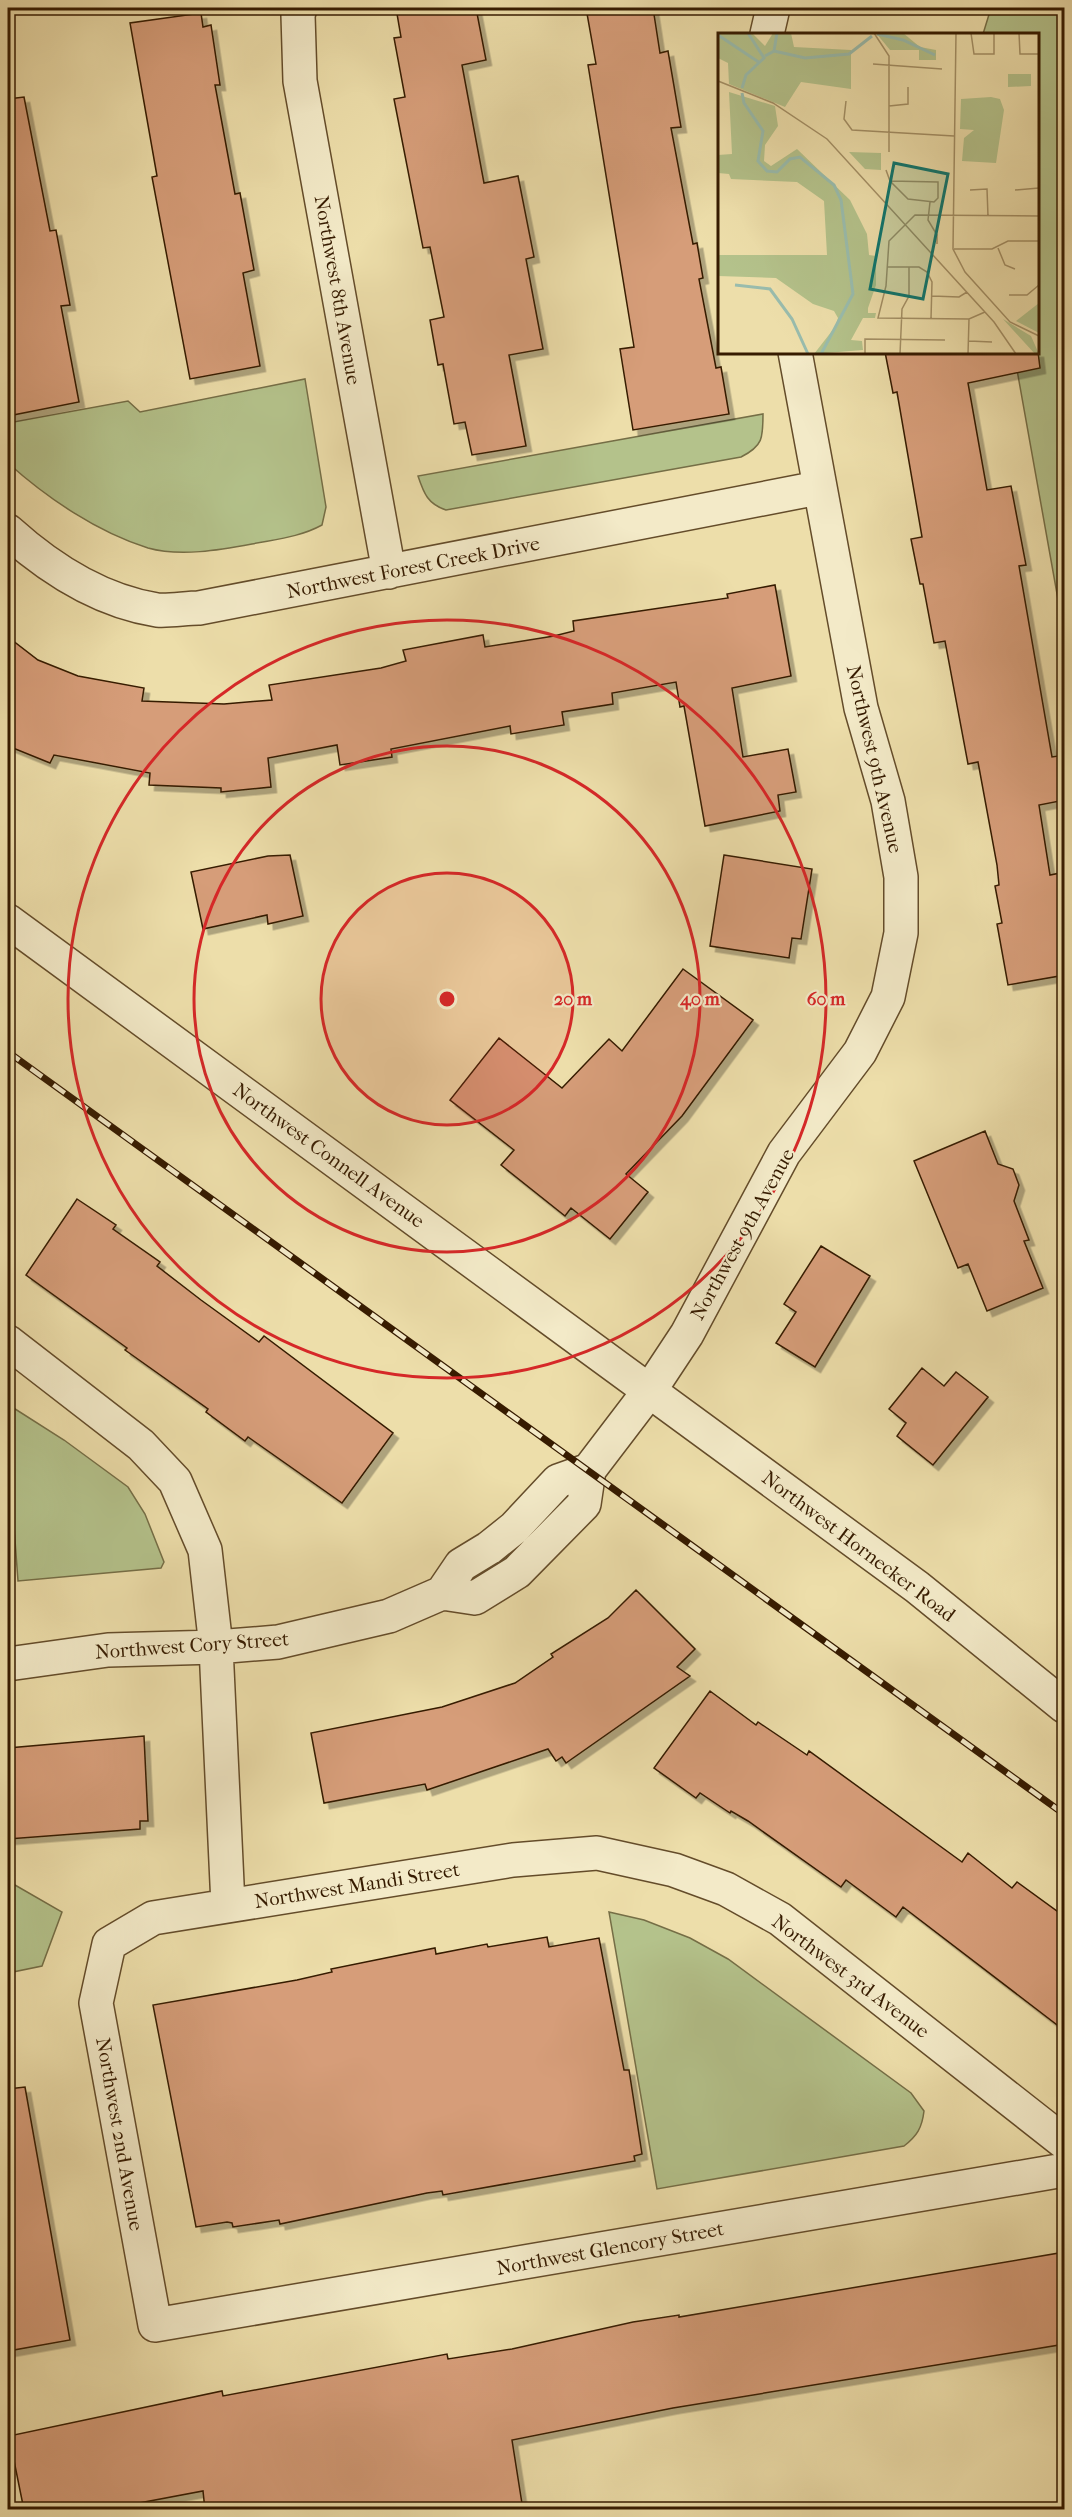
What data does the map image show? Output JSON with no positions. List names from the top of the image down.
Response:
{
  "streets": {
    "street": [
      "Northwest 8th Avenue",
      "Northwest Forest Creek Drive",
      "Northwest 9th Avenue",
      "Northwest Connell Avenue",
      "Northwest Hornecker Road",
      "Northwest Cory Street",
      "Northwest Mandi Street",
      "Northwest 3rd Avenue",
      "Northwest 2nd Avenue",
      "Northwest Glencory Street"
    ]
  },
  "crossings": [
    ["Northwest 8th Avenue", "Northwest Forest Creek Drive"],
    ["Northwest Forest Creek Drive", "Northwest 9th Avenue"],
    ["Northwest 9th Avenue", "Northwest Connell Avenue"],
    ["Northwest 9th Avenue", "Northwest Hornecker Road"],
    ["Northwest 9th Avenue", "Northwest Cory Street"],
    ["Northwest Connell Avenue", "Northwest Hornecker Road"],
    ["Northwest Connell Avenue", "Northwest Cory Street"],
    ["Northwest Hornecker Road", "Northwest Cory Street"],
    ["Northwest Mandi Street", "Northwest 3rd Avenue"],
    ["Northwest Mandi Street", "Northwest 2nd Avenue"],
    ["Northwest 2nd Avenue", "Northwest Glencory Street"]
  ],
  "rings": ["20 m", "40 m", "60 m"]
}
